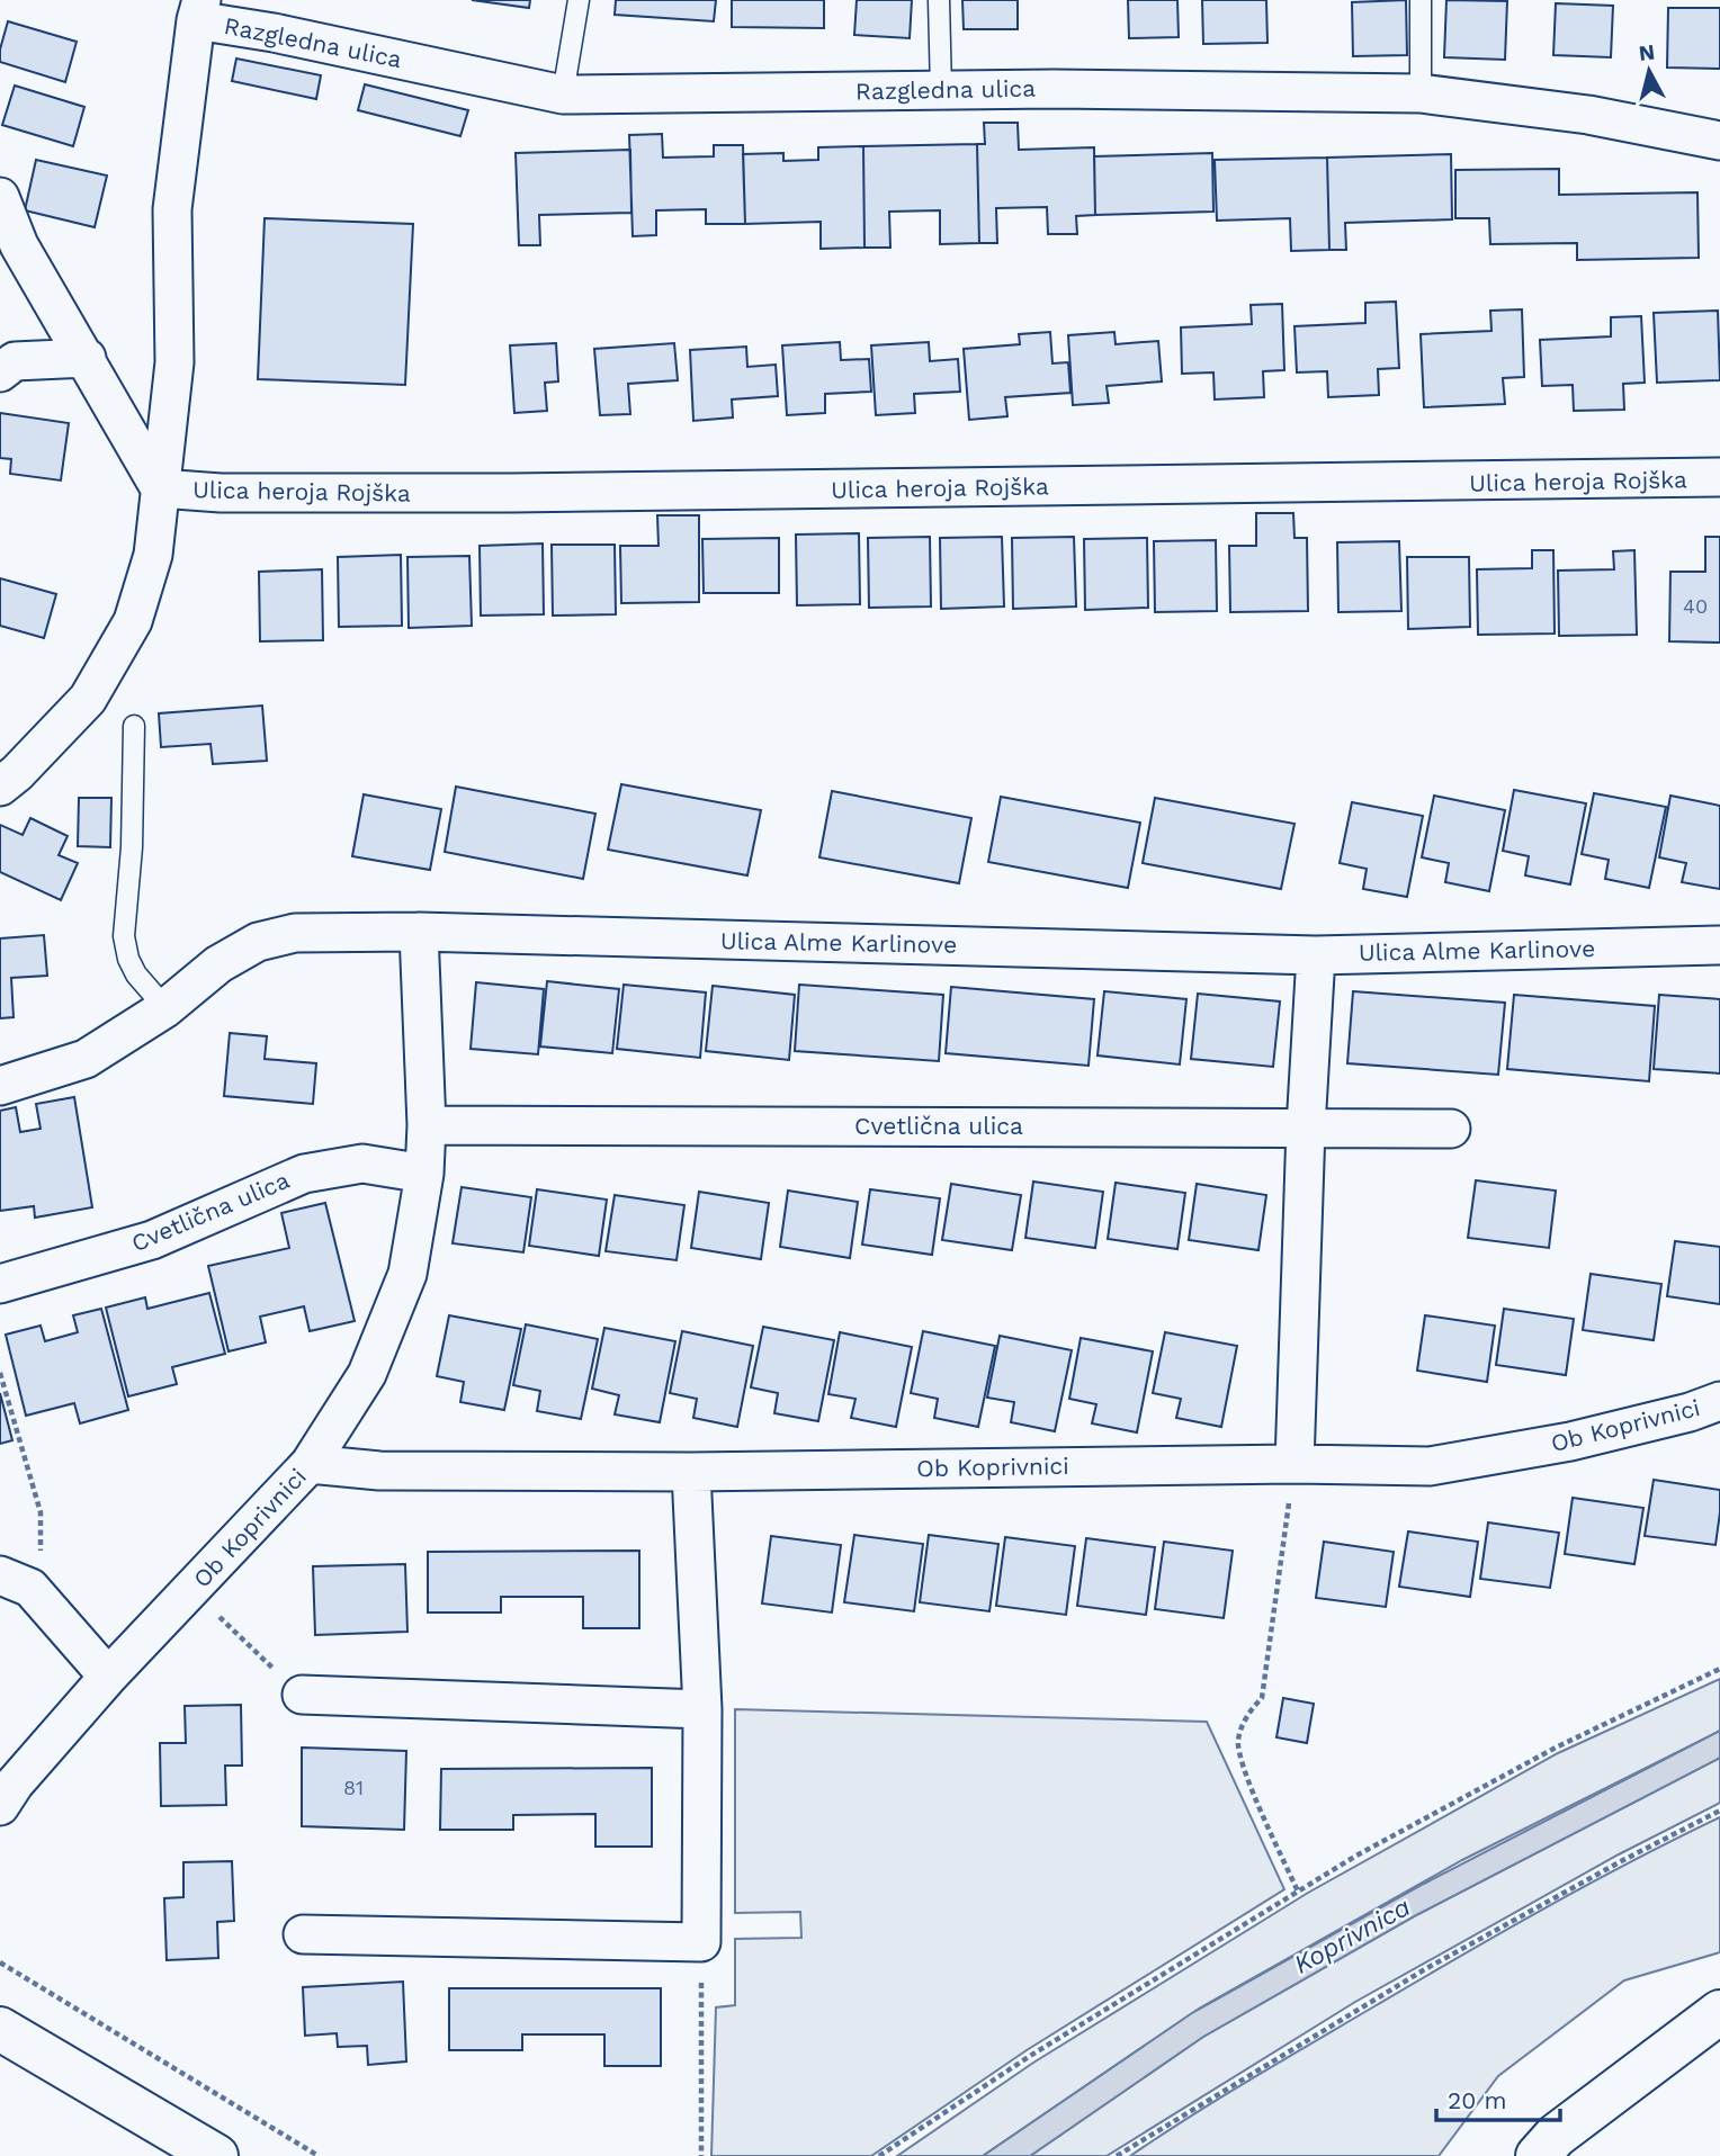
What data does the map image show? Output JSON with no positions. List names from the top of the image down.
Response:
{
  "streets": {
    "street": [
      "Razgledna ulica",
      "Ulica heroja Rojška",
      "Ulica Alme Karlinove",
      "Cvetlična ulica",
      "Ob Koprivnici"
    ]
  },
  "water": ["Koprivnica"],
  "house_numbers": ["40", "81"],
  "scale_bar": "20 m",
  "north": "top"
}
